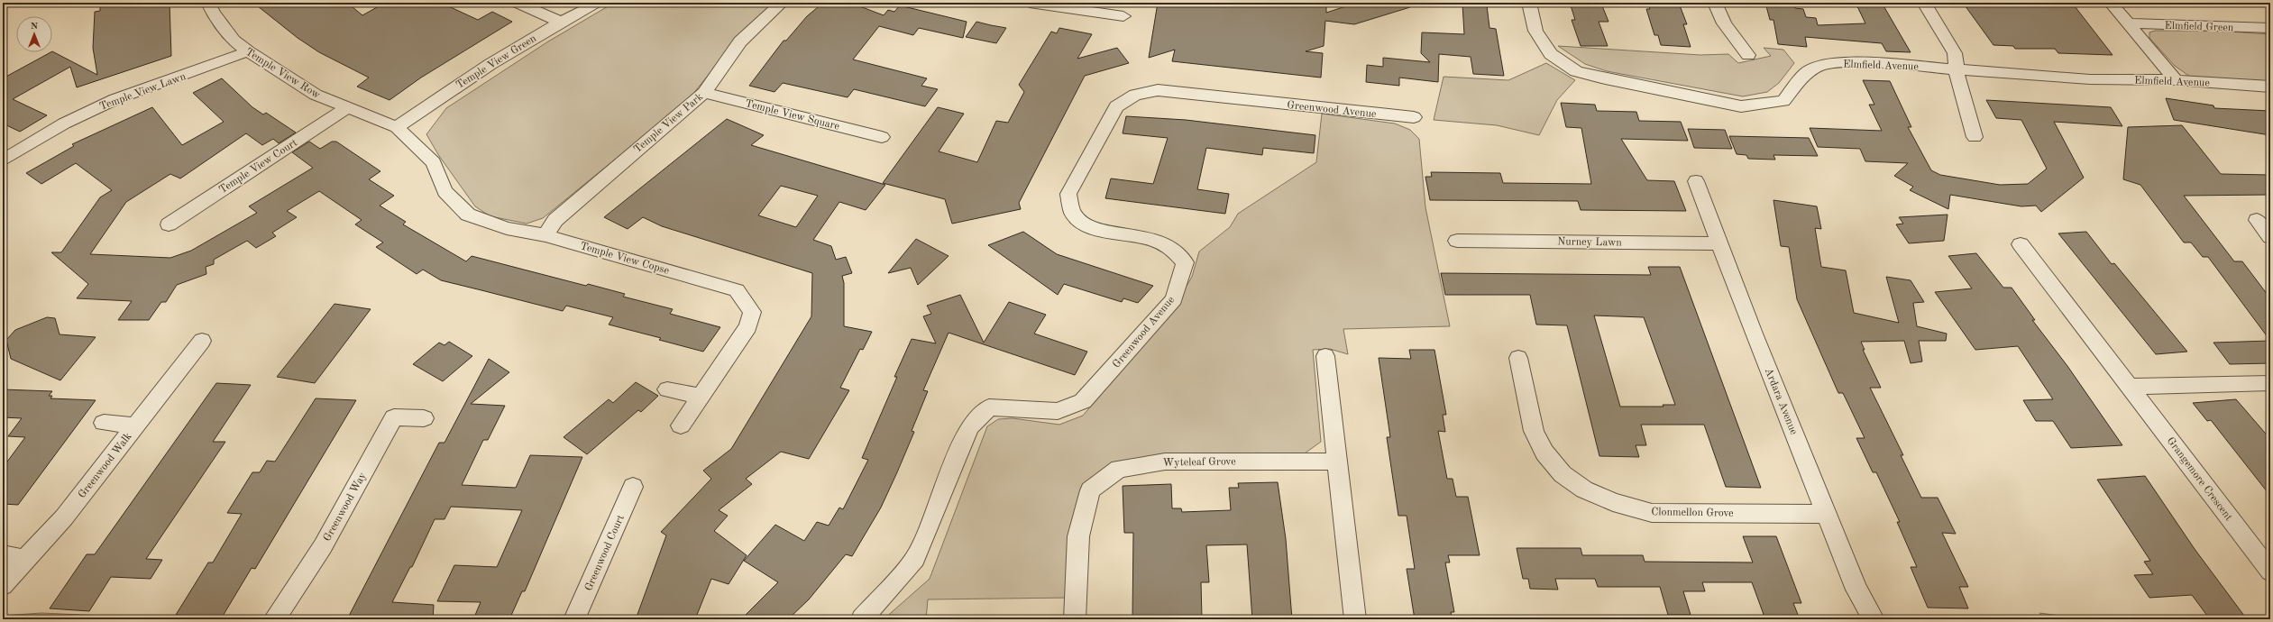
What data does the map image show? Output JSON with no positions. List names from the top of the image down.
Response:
{
  "streets": {
    "street": [
      "Elmfield Green",
      "Temple View Green",
      "Elmfield Avenue",
      "Temple View Row",
      "Temple View Lawn",
      "Greenwood Avenue",
      "Temple View Square",
      "Temple View Park",
      "Temple View Court",
      "Nurney Lawn",
      "Temple View Copse",
      "Ardara Avenue",
      "Wyteleaf Grove",
      "Greenwood Walk",
      "Grangemore Crescent",
      "Greenwood Way",
      "Clonmellon Grove",
      "Greenwood Court"
    ]
  },
  "crossings": [
    ["Temple View Green", "Temple View Row"],
    ["Temple View Green", "Temple View Copse"],
    ["Temple View Row", "Temple View Lawn"],
    ["Temple View Row", "Temple View Court"],
    ["Temple View Row", "Temple View Copse"],
    ["Temple View Square", "Temple View Park"],
    ["Temple View Park", "Temple View Copse"],
    ["Nurney Lawn", "Ardara Avenue"],
    ["Ardara Avenue", "Clonmellon Grove"]
  ],
  "north": "top"
}
